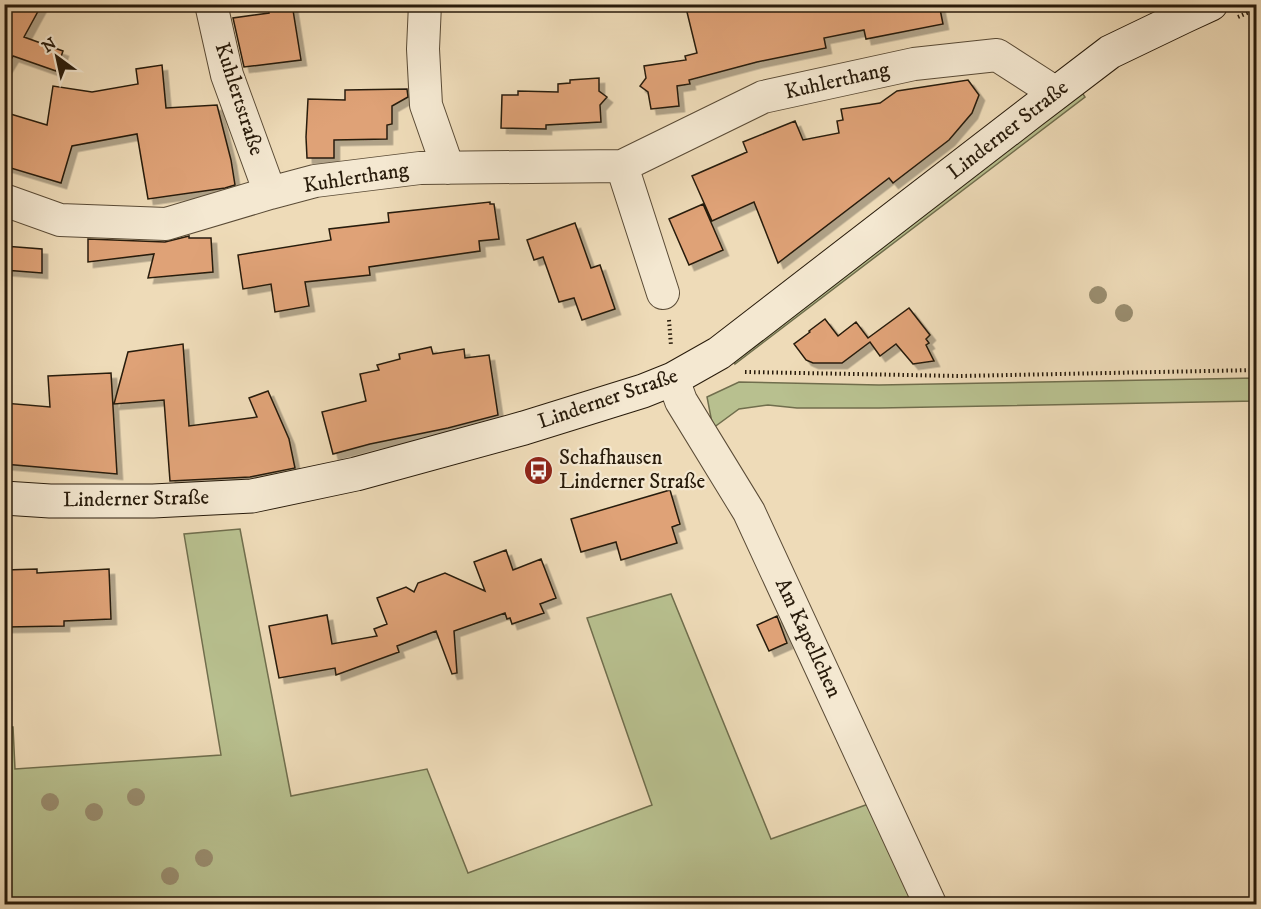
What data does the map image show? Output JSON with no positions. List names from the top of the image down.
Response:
{
  "streets": {
    "main road": ["Linderner Straße"],
    "street": ["Kuhlerthang", "Kuhlertstraße", "Am Kapellchen"]
  },
  "crossings": [
    ["Kuhlerthang", "Kuhlertstraße"],
    ["Kuhlerthang", "Linderner Straße"],
    ["Linderner Straße", "Am Kapellchen"]
  ],
  "places": {
    "bus stop": ["Schafhausen Linderner Straße"]
  },
  "north": "top left"
}
